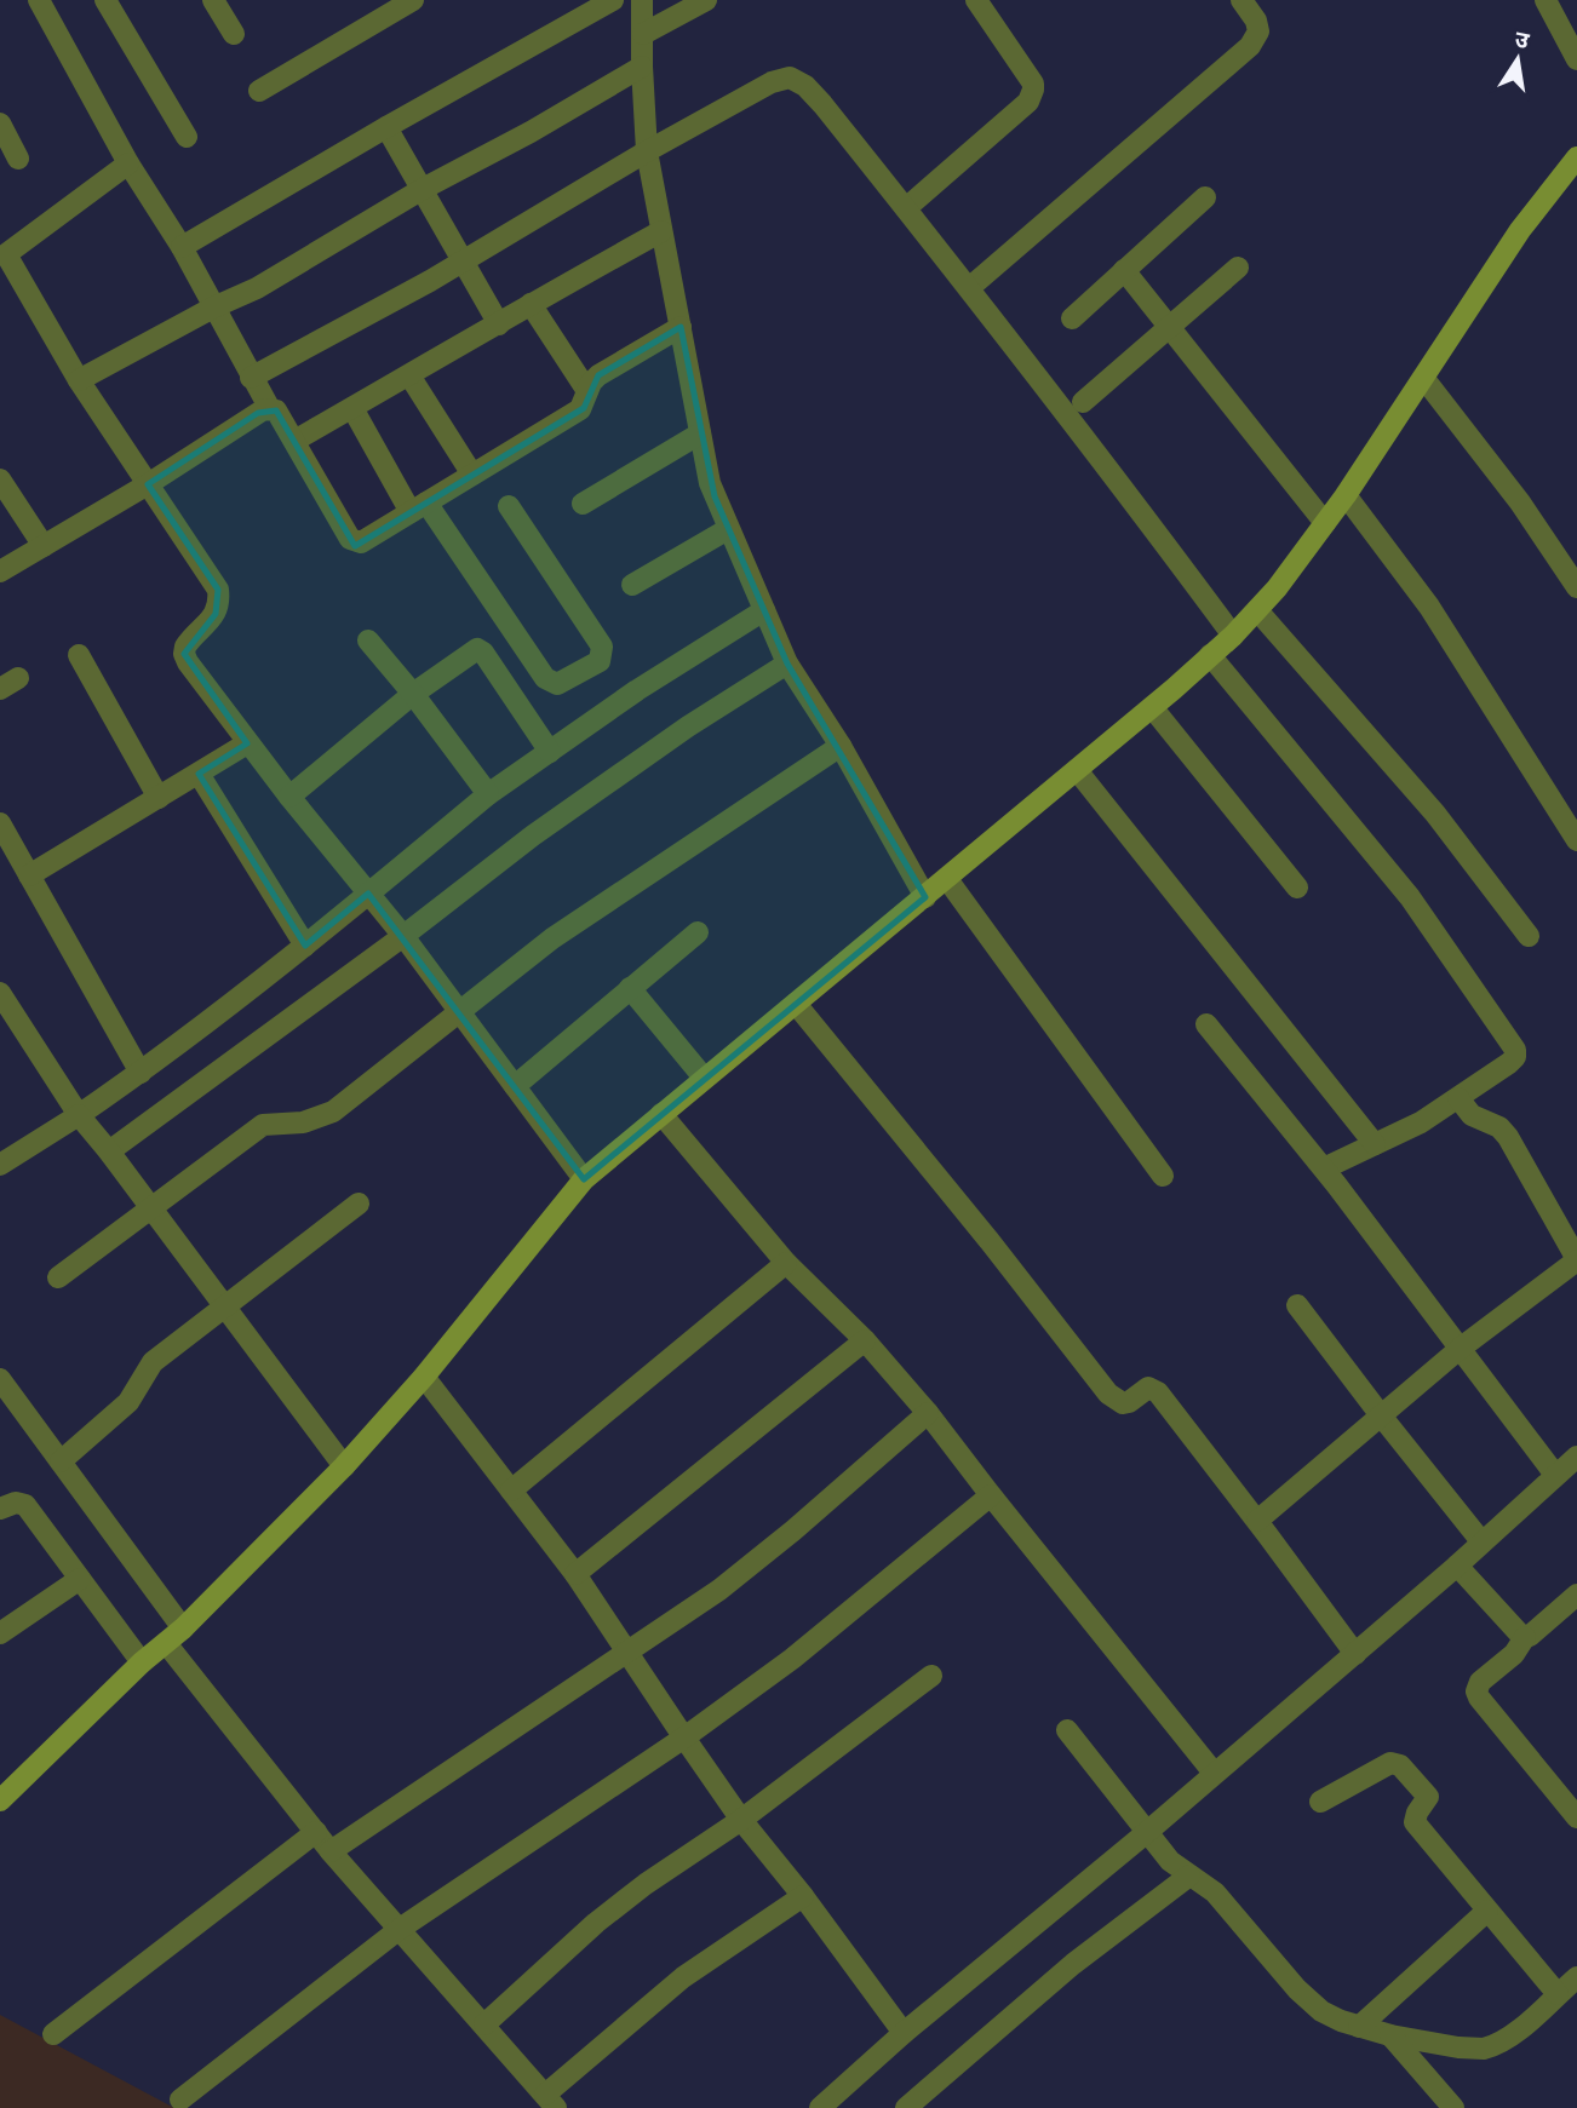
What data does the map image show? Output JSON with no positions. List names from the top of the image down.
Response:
{
  "north": "top"
}
